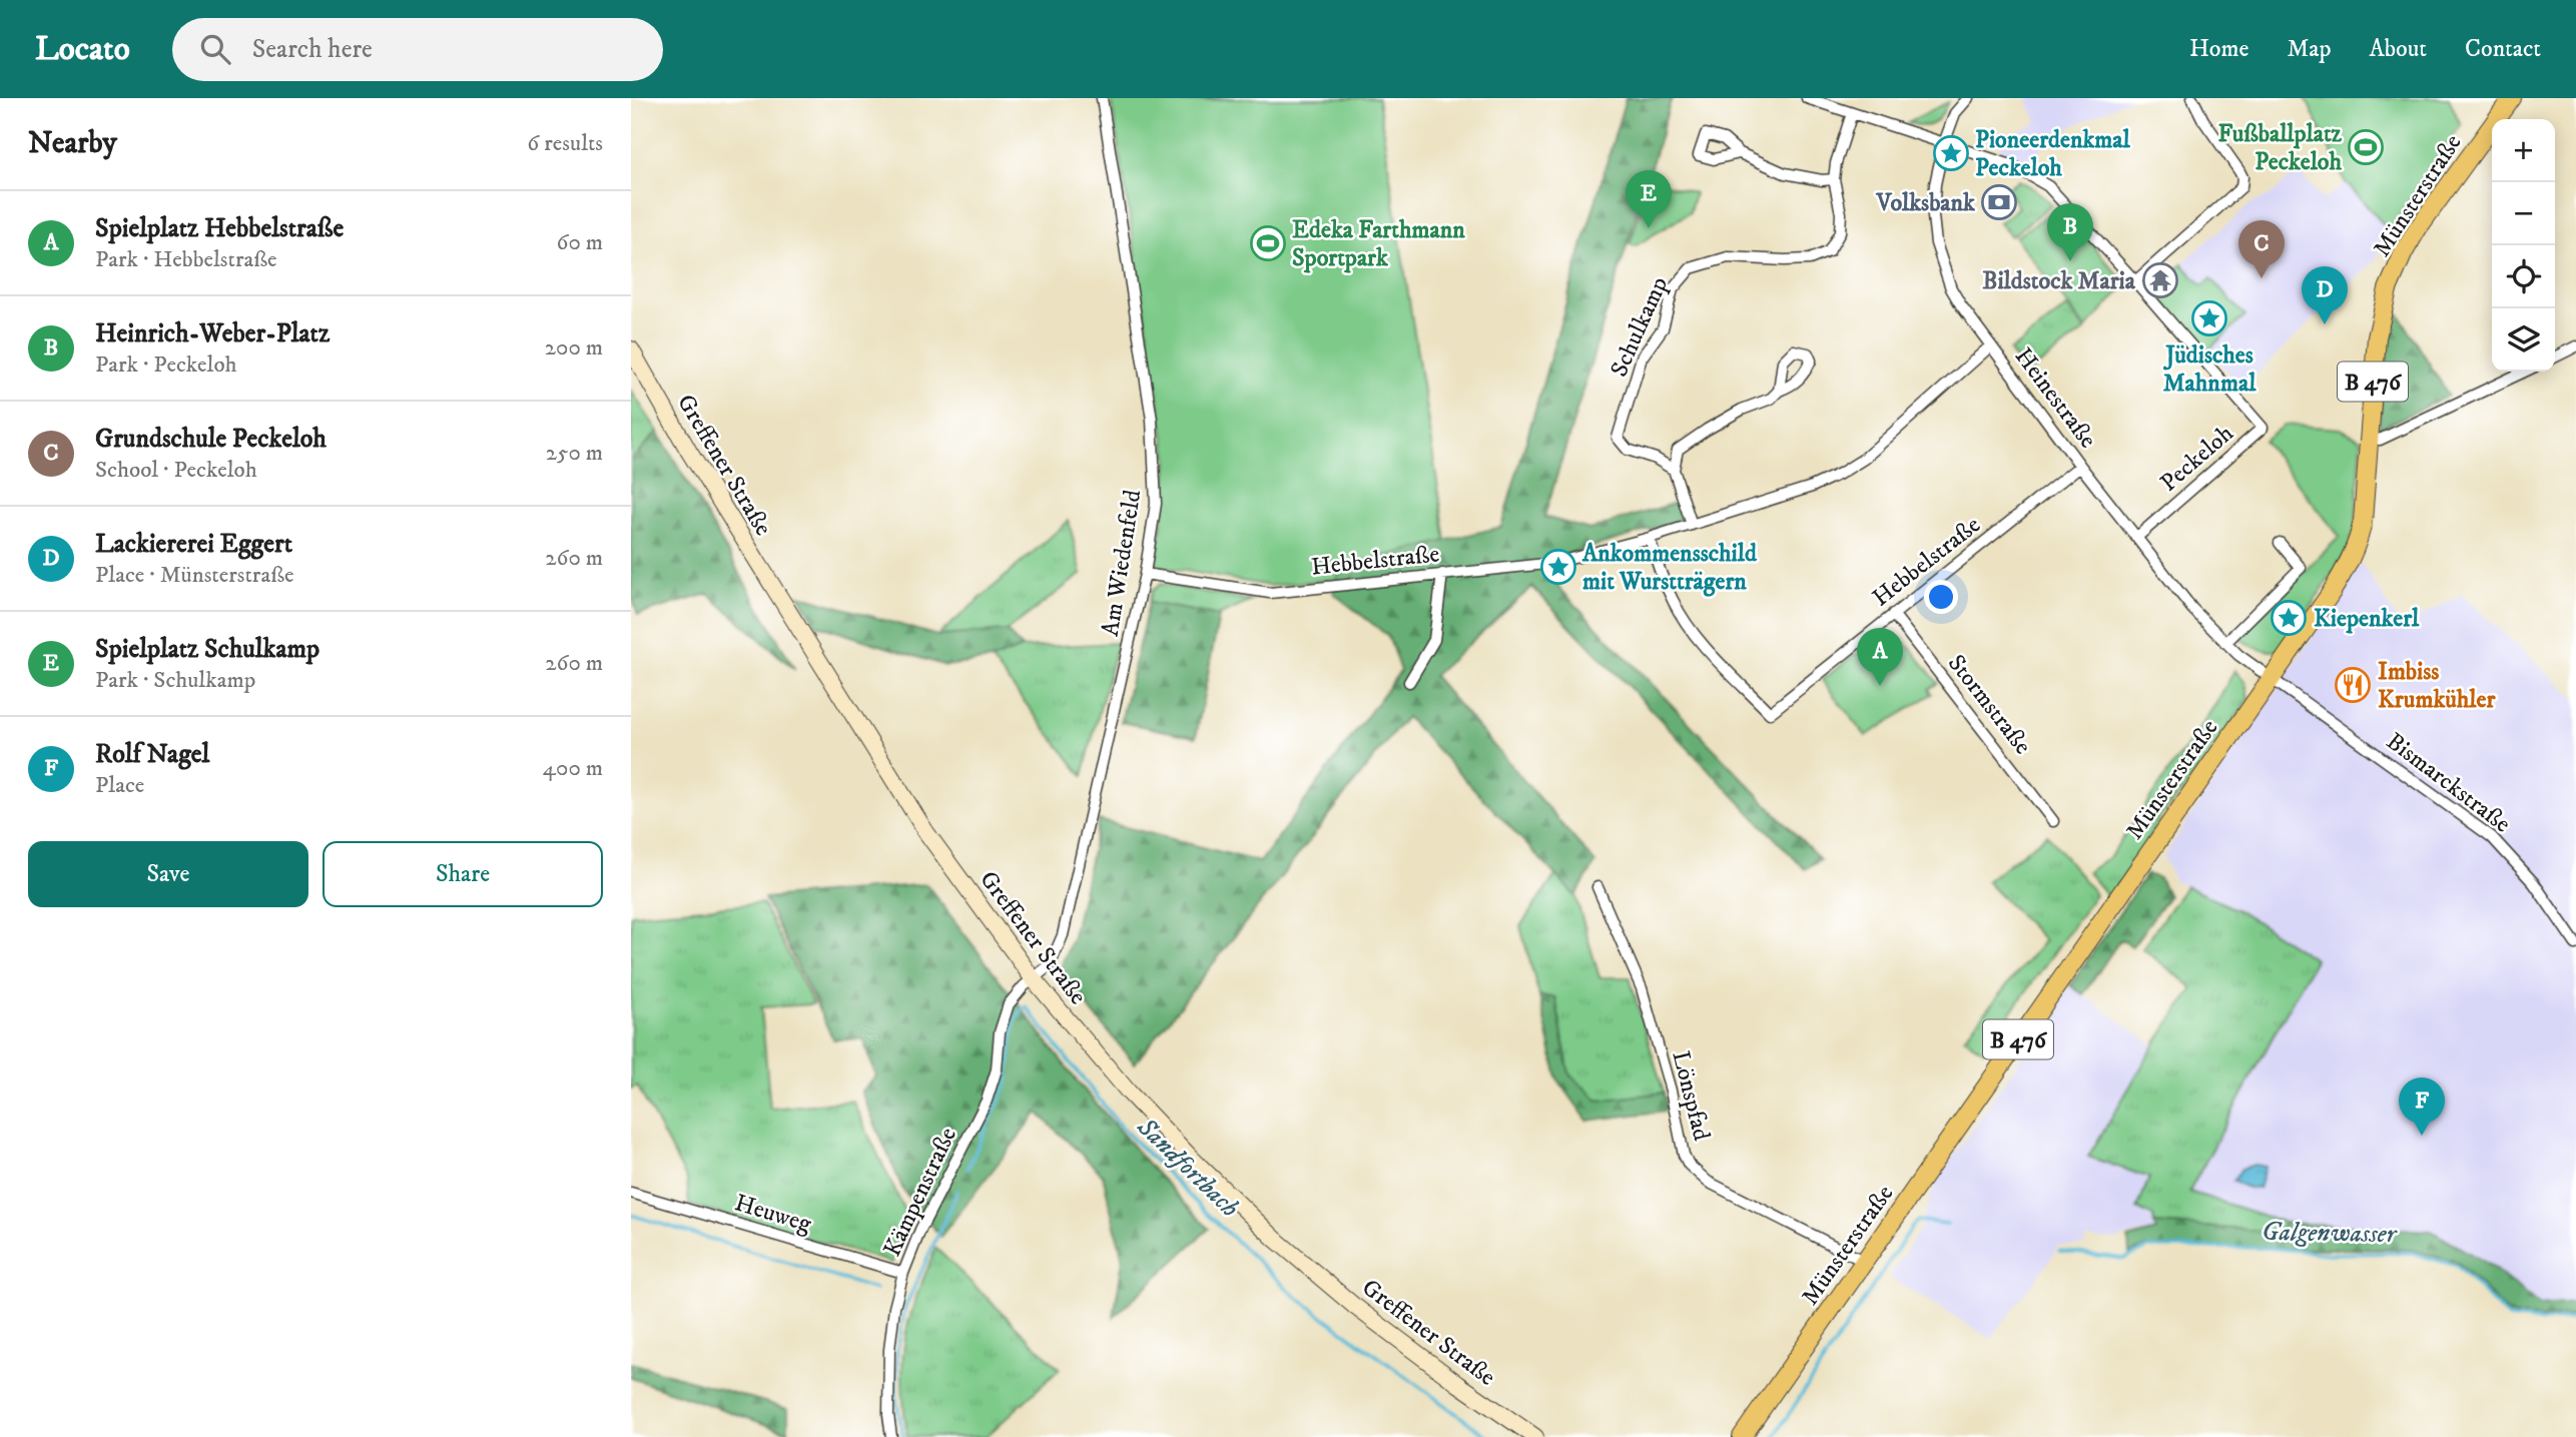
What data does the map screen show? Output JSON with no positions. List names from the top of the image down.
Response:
{
  "streets": {
    "main road": ["Münsterstraße", "B 476", "Greffener Straße"],
    "street": [
      "Schulkamp",
      "Heinestraße",
      "Peckeloh",
      "Hebbelstraße",
      "Am Wiedenfeld",
      "Stormstraße",
      "Bismarckstraße",
      "Lönspfad",
      "Kämpenstraße",
      "Heuweg"
    ]
  },
  "crossings": [
    ["Münsterstraße", "Heinestraße"],
    ["Münsterstraße", "Bismarckstraße"],
    ["Münsterstraße", "Lönspfad"],
    ["Schulkamp", "Peckeloh"],
    ["Heinestraße", "Peckeloh"],
    ["Heinestraße", "Hebbelstraße"],
    ["Heinestraße", "Bismarckstraße"],
    ["Greffener Straße", "Am Wiedenfeld"],
    ["Greffener Straße", "Kämpenstraße"],
    ["Hebbelstraße", "Am Wiedenfeld"],
    ["Hebbelstraße", "Stormstraße"],
    ["Am Wiedenfeld", "Kämpenstraße"],
    ["Kämpenstraße", "Heuweg"]
  ],
  "water": ["Sandfortbach", "Galgenwasser"],
  "places": {
    "sports": ["Fußballplatz Peckeloh", "Edeka Farthmann Sportpark"],
    "place": [
      "Pioneerdenkmal Peckeloh",
      "Jüdisches Mahnmal",
      "Ankommensschild mit Wurstträgern",
      "Kiepenkerl"
    ],
    "bank": ["Volksbank"],
    "temple": ["Bildstock Maria"],
    "restaurant": ["Imbiss Krumkühler"]
  },
  "page": {
    "header": "Locato",
    "search": "Search here",
    "nav": [
      "Home",
      "Map",
      "About",
      "Contact"
    ],
    "heading": ["Nearby", "6 results"],
    "map_buttons": ["+", "−"],
    "pins": [
      "E",
      "B",
      "C",
      "D",
      "A",
      "F"
    ],
    "list": [
      {
        "mark": "A",
        "name": "Spielplatz Hebbelstraße",
        "note": "Park · Hebbelstraße",
        "value": "60 m"
      },
      {
        "mark": "B",
        "name": "Heinrich-Weber-Platz",
        "note": "Park · Peckeloh",
        "value": "200 m"
      },
      {
        "mark": "C",
        "name": "Grundschule Peckeloh",
        "note": "School · Peckeloh",
        "value": "250 m"
      },
      {
        "mark": "D",
        "name": "Lackiererei Eggert",
        "note": "Place · Münsterstraße",
        "value": "260 m"
      },
      {
        "mark": "E",
        "name": "Spielplatz Schulkamp",
        "note": "Park · Schulkamp",
        "value": "260 m"
      },
      {
        "mark": "F",
        "name": "Rolf Nagel",
        "note": "Place",
        "value": "400 m"
      }
    ],
    "buttons": ["Save", "Share"]
  }
}
